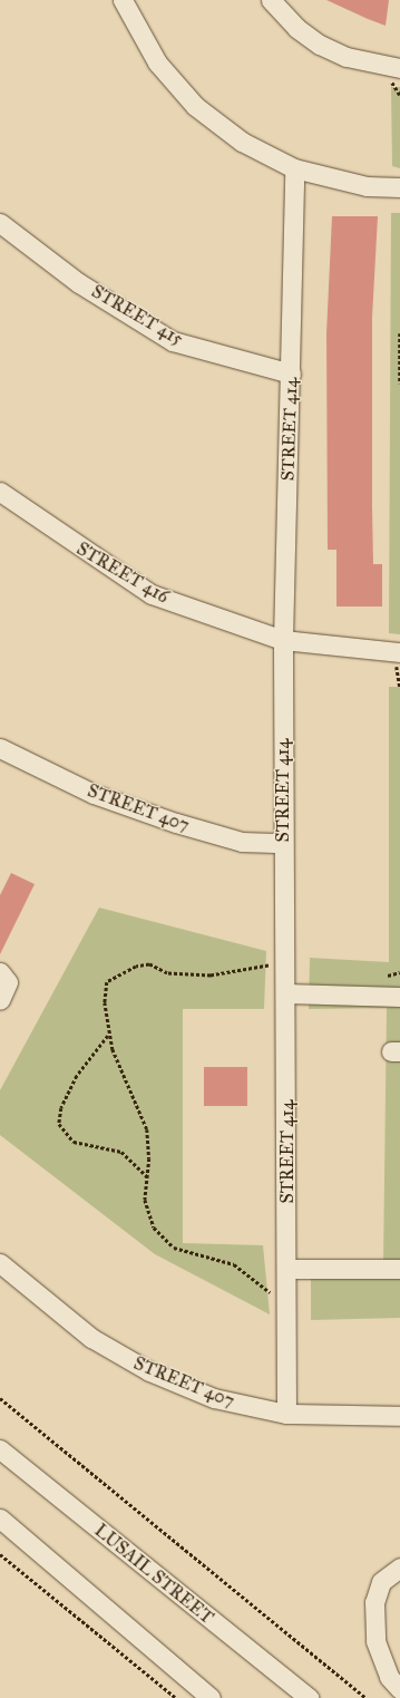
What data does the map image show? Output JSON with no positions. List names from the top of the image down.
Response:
{
  "streets": {
    "street": [
      "STREET 415",
      "STREET 414",
      "STREET 416",
      "STREET 407",
      "LUSAIL STREET"
    ]
  },
  "crossings": [
    ["STREET 415", "STREET 414"],
    ["STREET 414", "STREET 416"],
    ["STREET 414", "STREET 407"]
  ]
}
